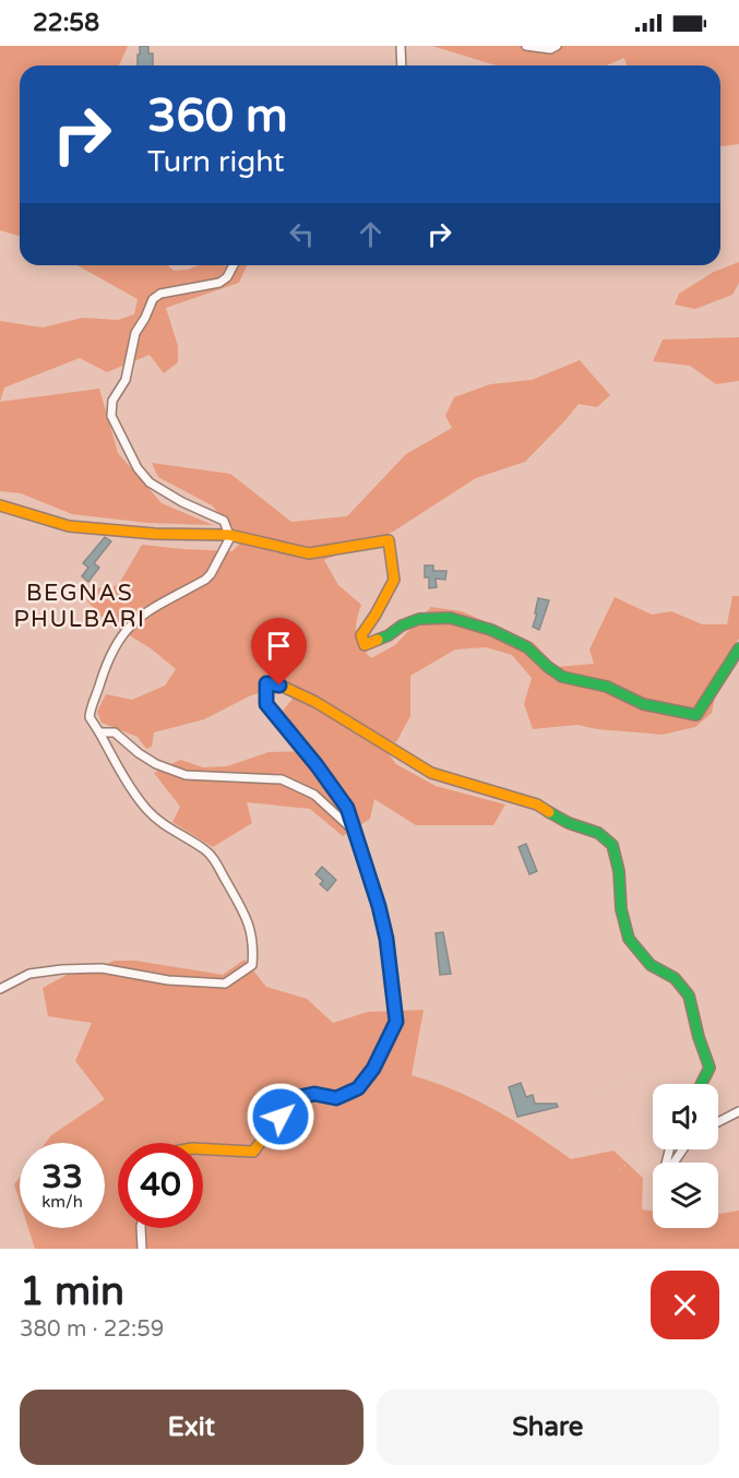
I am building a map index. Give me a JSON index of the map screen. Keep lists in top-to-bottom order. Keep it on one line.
{"districts":["BEGNAS PHULBARI"],"page":{"status":"22:58","turn":["360 m","Turn right"],"speed":"33 km/h","limit":"40","heading":["1 min","380 m · 22:59"],"buttons":["Exit","Share"]}}
